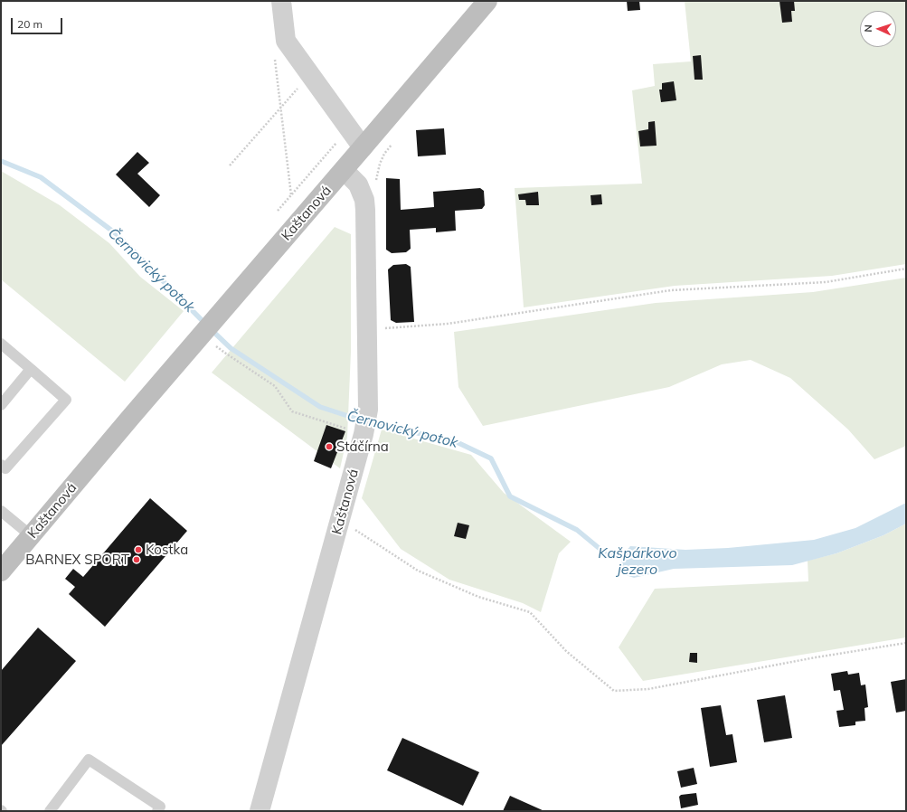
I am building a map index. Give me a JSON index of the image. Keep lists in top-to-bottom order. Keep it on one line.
{"streets":{"main road":["Kaštanová"]},"water":["Černovický potok","Kašpárkovo jezero"],"places":["Stáčírna","Kostka","BARNEX SPORT"],"scale_bar":"20 m","north":"left"}
